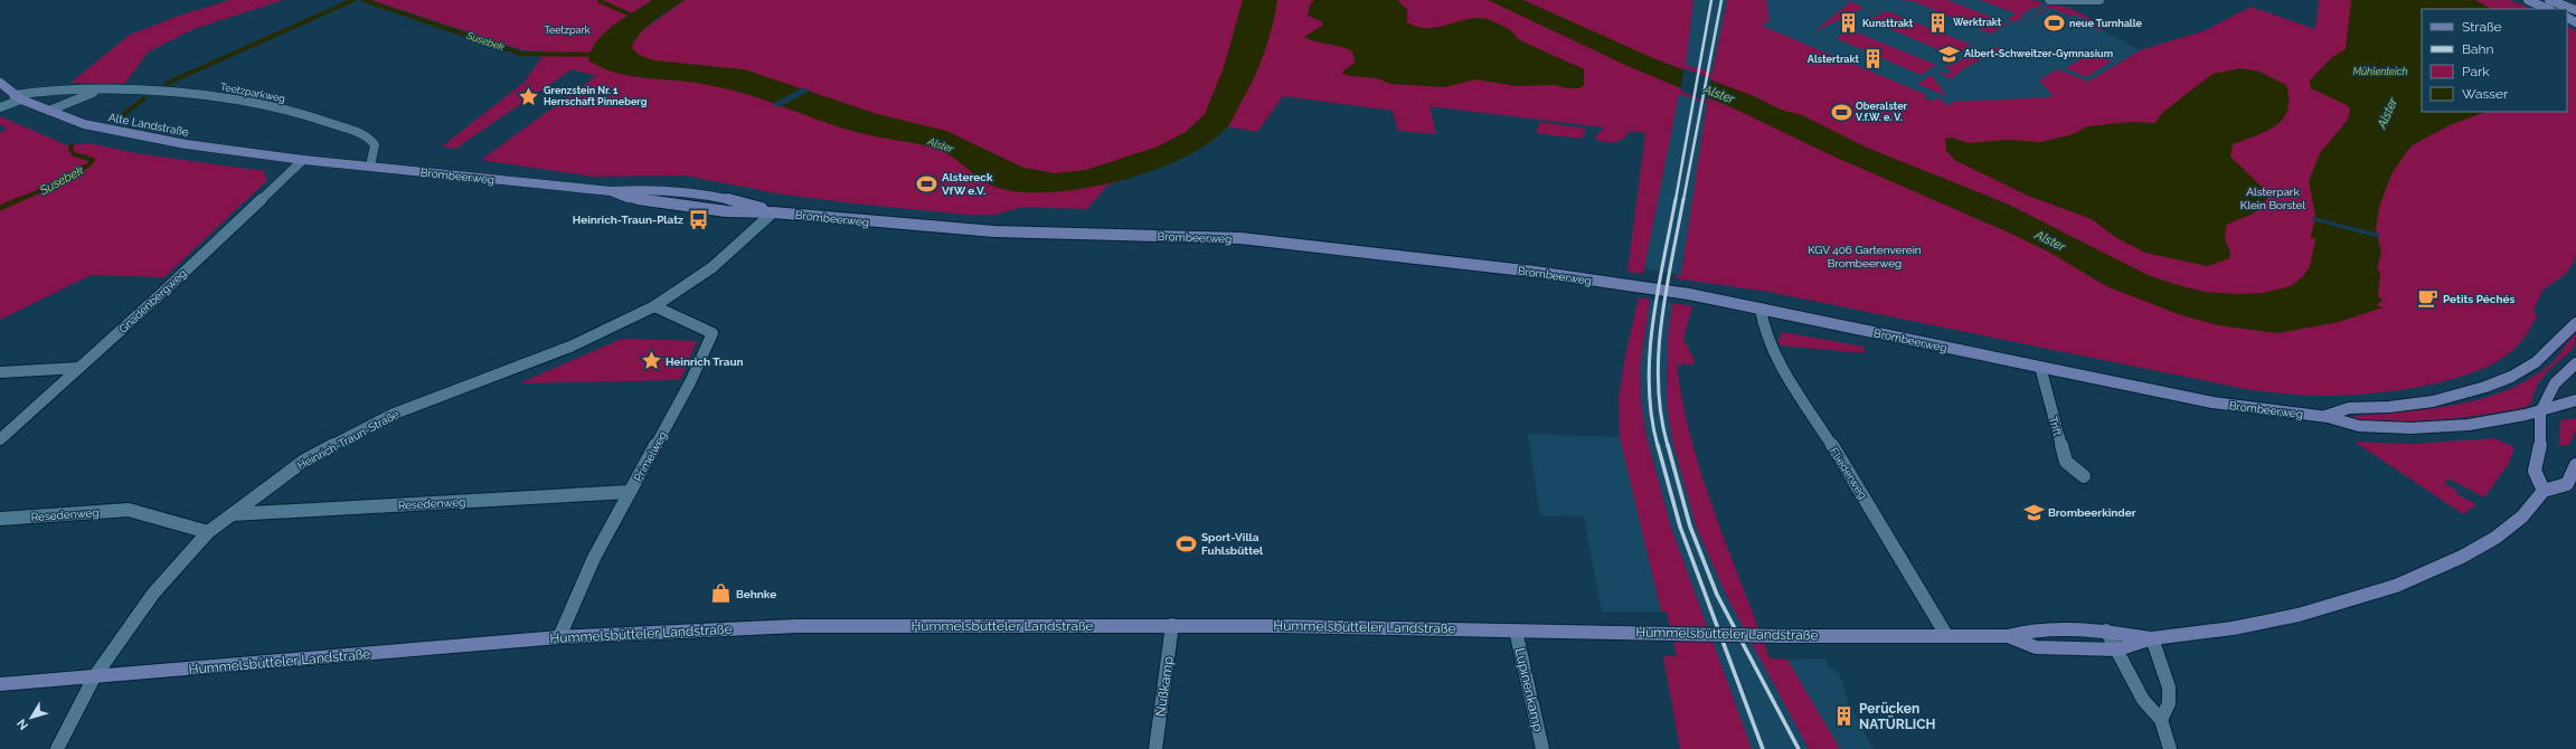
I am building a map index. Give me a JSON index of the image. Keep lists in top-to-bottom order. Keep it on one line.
{"streets":{"main road":["Alte Landstraße","Brombeerweg","Hummelsbütteler Landstraße"],"street":["Teetzparkweg","Gnadenbergweg","Trift","Heinrich-Traun-Straße","Primelweg","Fliederweg","Resedenweg","Nußkamp","Lupinenkamp"]},"crossings":[["Teetzparkweg","Alte Landstraße"],["Teetzparkweg","Brombeerweg"],["Alte Landstraße","Brombeerweg"],["Alte Landstraße","Gnadenbergweg"],["Brombeerweg","Gnadenbergweg"],["Brombeerweg","Trift"],["Brombeerweg","Heinrich-Traun-Straße"],["Brombeerweg","Fliederweg"],["Heinrich-Traun-Straße","Primelweg"],["Heinrich-Traun-Straße","Resedenweg"],["Heinrich-Traun-Straße","Hummelsbütteler Landstraße"],["Primelweg","Resedenweg"],["Primelweg","Hummelsbütteler Landstraße"],["Fliederweg","Hummelsbütteler Landstraße"],["Hummelsbütteler Landstraße","Nußkamp"],["Hummelsbütteler Landstraße","Lupinenkamp"]],"water":["Susebek","Mühlenteich","Alster"],"parks":["Teetzpark","Alsterpark Klein Borstel","KGV 406 Gartenverein Brombeerweg"],"places":{"building":["Werktrakt","Kunsttrakt","Alstertrakt","Perücken NATÜRLICH"],"sports":["neue Turnhalle","Oberalster V.f.W. e. V.","Alstereck VfW e.V.","Sport-Villa Fuhlsbüttel"],"school or university":["Albert-Schweitzer-Gymnasium","Brombeerkinder"],"place":["Grenzstein Nr. 1 Herrschaft Pinneberg","Heinrich Traun"],"bus stop":["Heinrich-Traun-Platz"],"cafe":["Petits Péchés"],"shop":["Behnke"]},"legend":["Straße","Bahn","Park","Wasser"],"north":"bottom left"}
